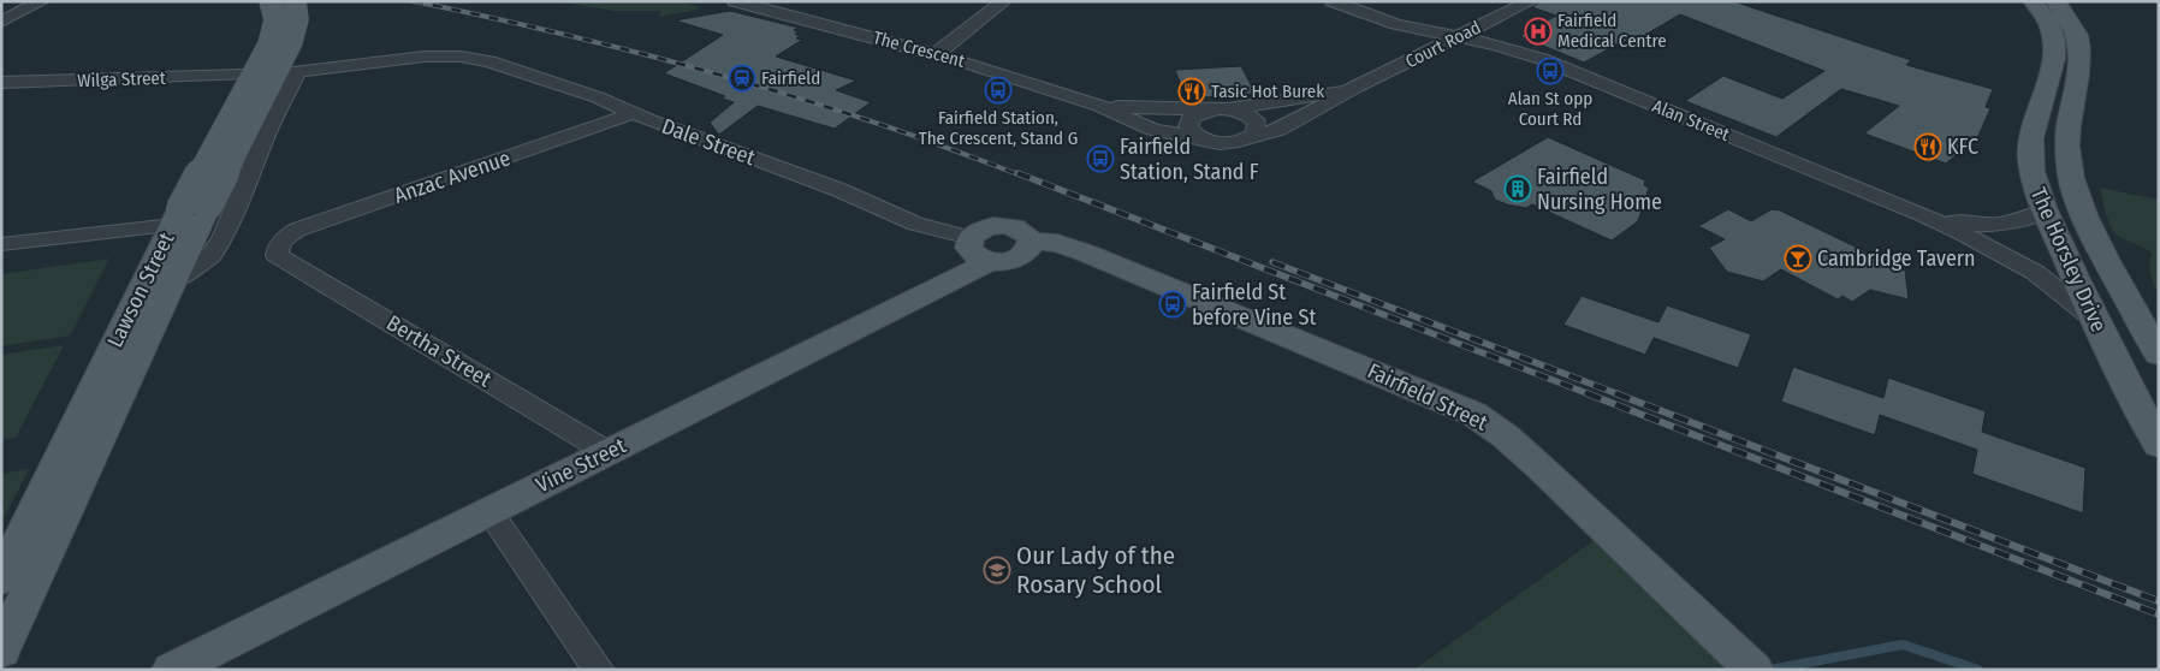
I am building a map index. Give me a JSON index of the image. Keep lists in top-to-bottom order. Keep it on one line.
{"streets":{"main road":["The Horsley Drive","Lawson Street","Fairfield Street","Vine Street"],"street":["Court Road","The Crescent","Wilga Street","Alan Street","Dale Street","Anzac Avenue","Bertha Street"]},"crossings":[["Court Road","Alan Street"],["Alan Street","The Horsley Drive"],["Dale Street","Anzac Avenue"],["Dale Street","Lawson Street"],["Dale Street","Fairfield Street"],["Dale Street","Vine Street"],["Anzac Avenue","Bertha Street"],["Bertha Street","Vine Street"],["Fairfield Street","Vine Street"]],"places":{"hospital":["Fairfield Medical Centre"],"bus stop":["Alan St opp Court Rd","Fairfield Station, The Crescent, Stand G","Fairfield Station, Stand F","Fairfield St before Vine St"],"station":["Fairfield"],"restaurant":["Tasic Hot Burek","KFC"],"building":["Fairfield Nursing Home"],"bar":["Cambridge Tavern"],"school or university":["Our Lady of the Rosary School"]}}
